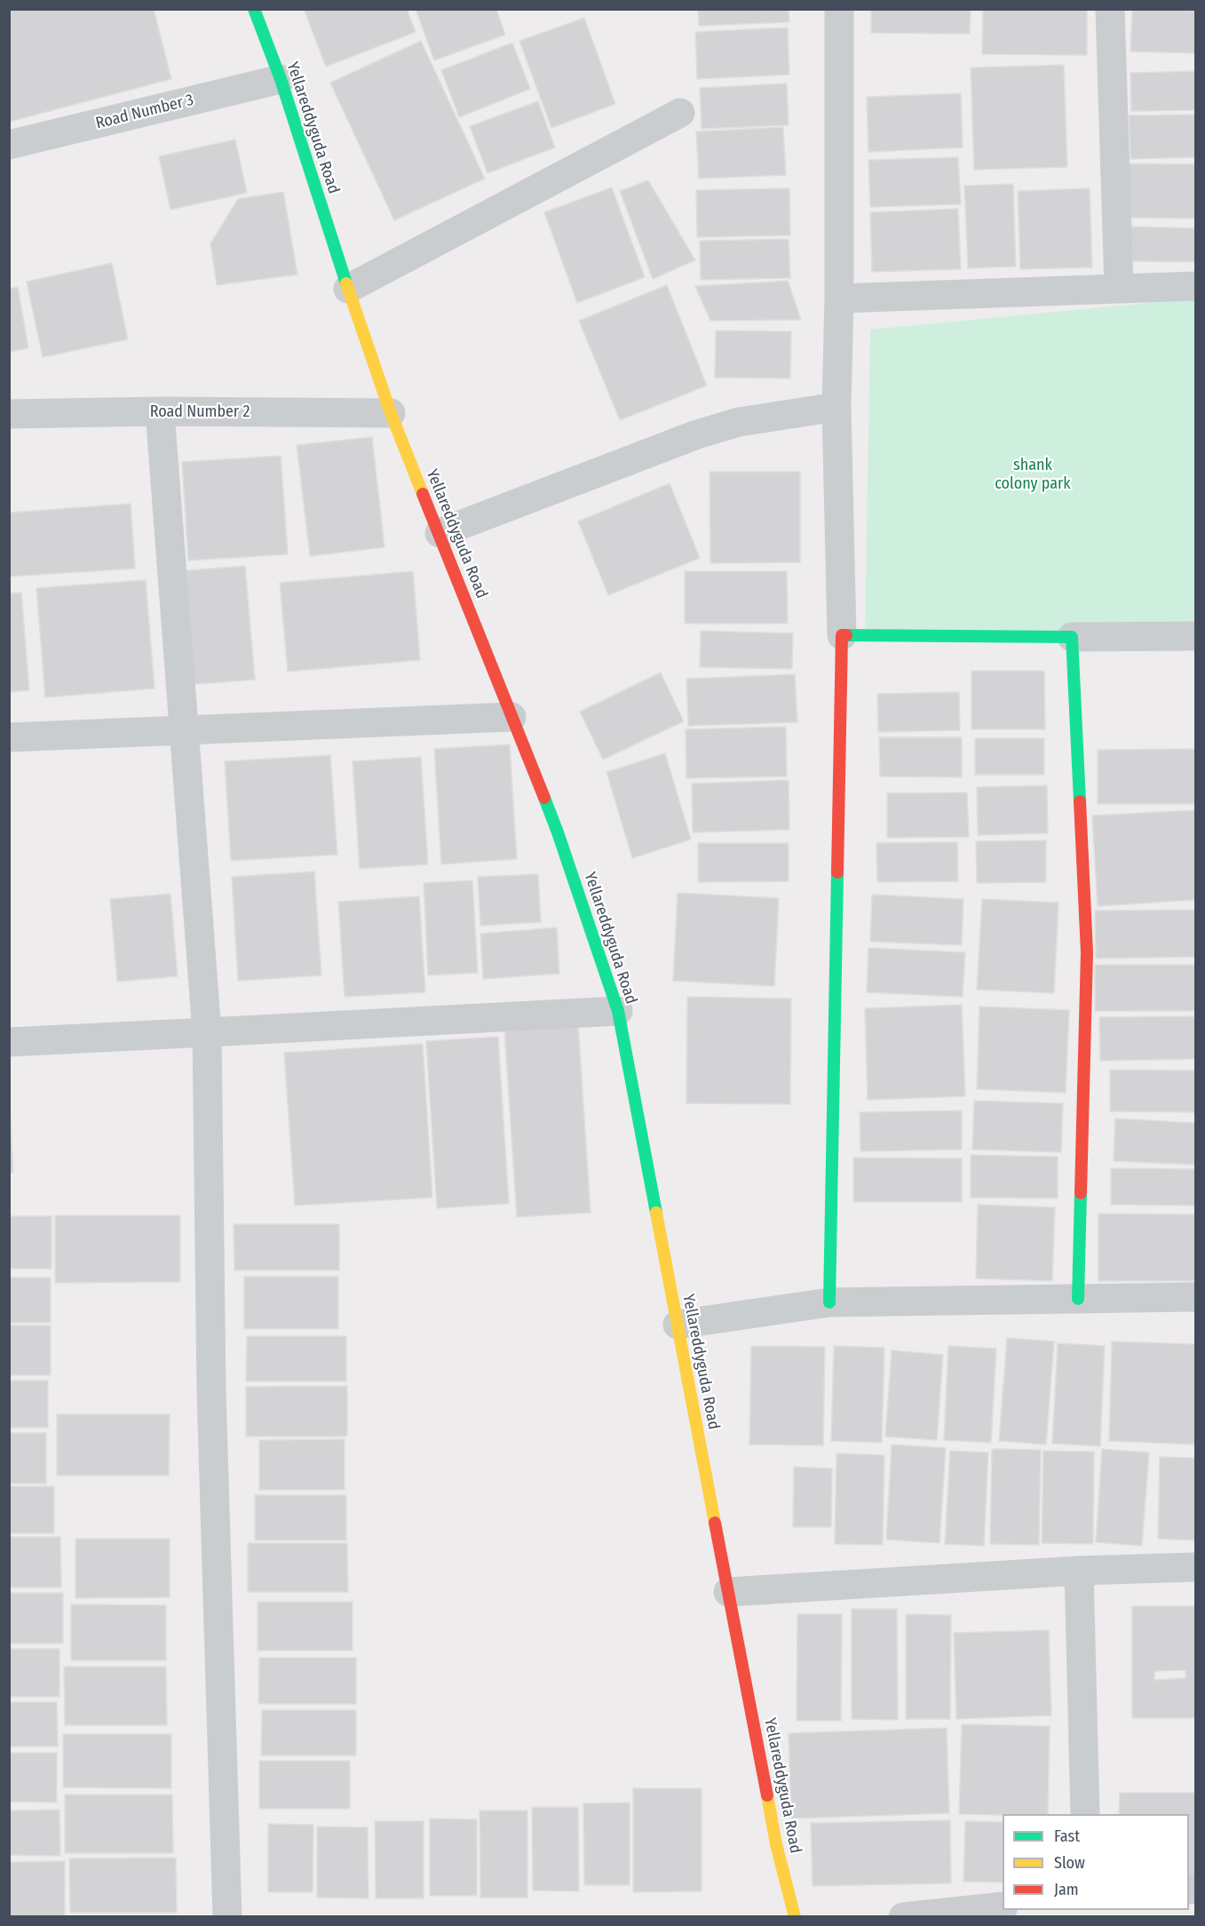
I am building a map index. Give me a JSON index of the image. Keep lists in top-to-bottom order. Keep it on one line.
{"streets":{"street":["Road Number 3","Yellareddyguda Road","Road Number 2"]},"crossings":[["Road Number 3","Yellareddyguda Road"],["Yellareddyguda Road","Road Number 2"]],"parks":["shank colony park"],"legend":["Fast","Slow","Jam"]}
